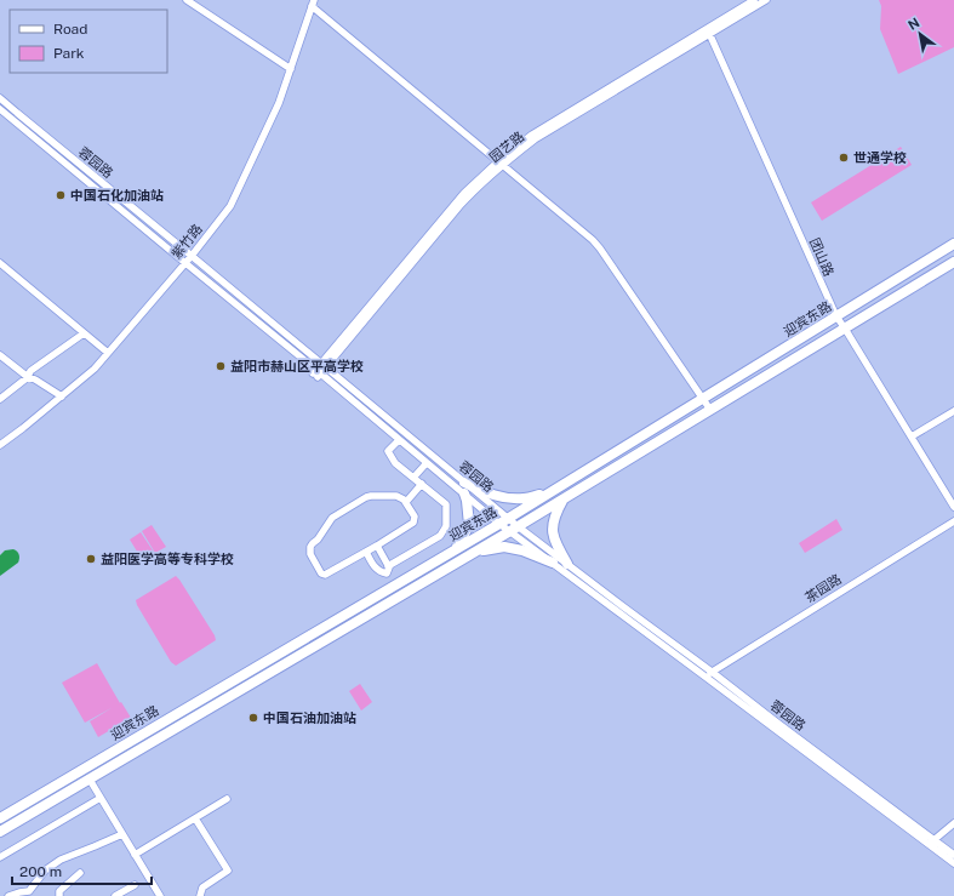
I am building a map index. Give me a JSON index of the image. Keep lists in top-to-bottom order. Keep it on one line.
{"streets":{"highway":["迎宾东路"],"street":["园艺路","蓉园路","紫竹路","团山路","茶园路"]},"crossings":[["园艺路","蓉园路"],["园艺路","团山路"],["蓉园路","紫竹路"],["蓉园路","迎宾东路"],["蓉园路","茶园路"],["团山路","迎宾东路"]],"places":["世通学校","中国石化加油站","益阳市赫山区平高学校","益阳医学高等专科学校","中国石油加油站"],"legend":["Road","Park"],"scale_bar":"200 m","north":"top left"}
